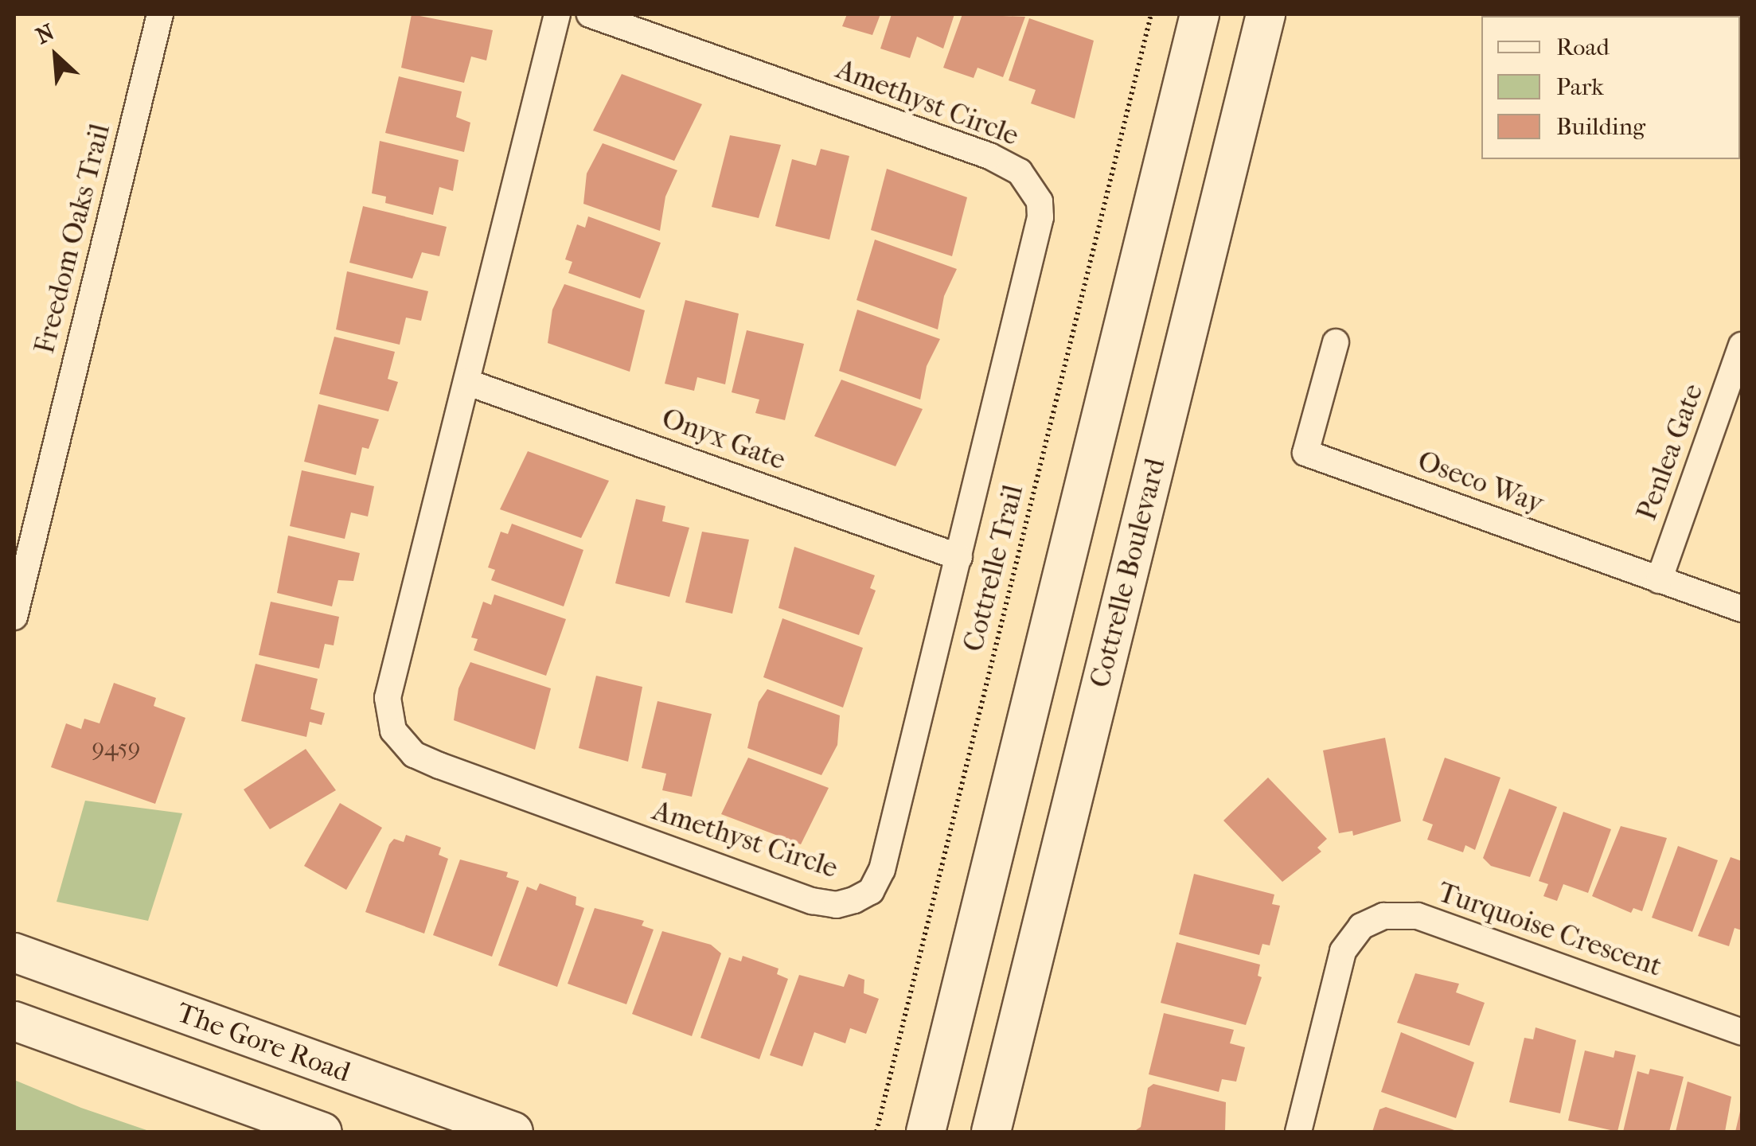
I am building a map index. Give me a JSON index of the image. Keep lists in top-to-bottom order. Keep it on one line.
{"streets":{"main road":["Cottrelle Boulevard","The Gore Road"],"street":["Amethyst Circle","Freedom Oaks Trail","Onyx Gate","Penlea Gate","Oseco Way","Turquoise Crescent"],"path":["Cottrelle Trail"]},"crossings":[["Amethyst Circle","Onyx Gate"],["Penlea Gate","Oseco Way"]],"house_numbers":["9459"],"legend":["Road","Park","Building"],"north":"top left"}
